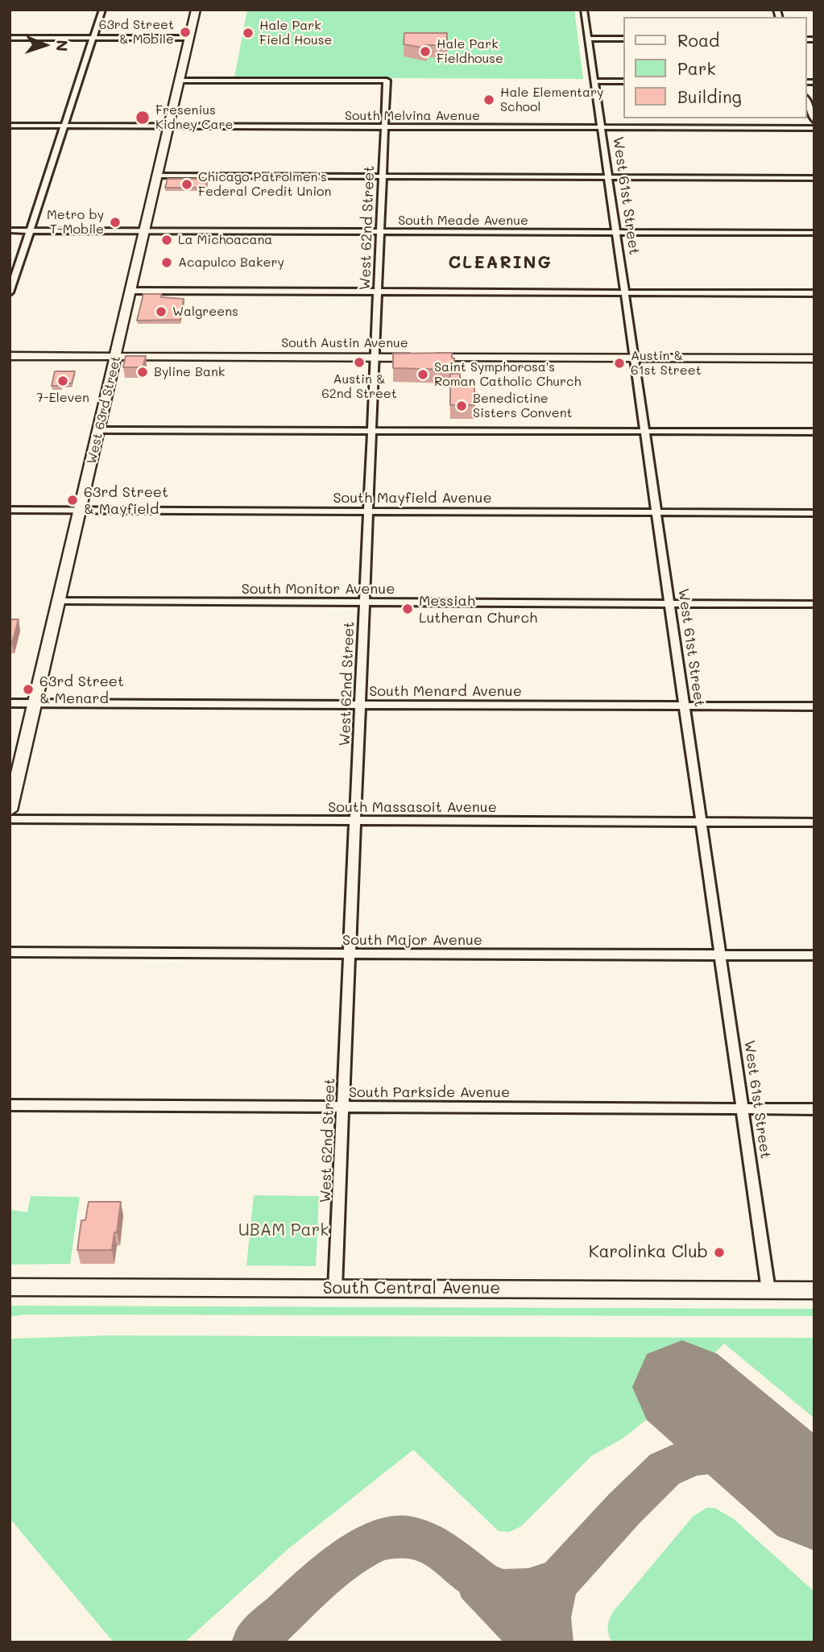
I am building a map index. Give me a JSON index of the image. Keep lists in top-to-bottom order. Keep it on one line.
{"streets":{"main road":["South Austin Avenue","West 63rd Street","South Central Avenue"],"street":["South Melvina Avenue","West 61st Street","South Meade Avenue","West 62nd Street","South Mayfield Avenue","South Monitor Avenue","South Menard Avenue","South Massasoit Avenue","South Major Avenue","South Parkside Avenue"]},"crossings":[["South Melvina Avenue","West 61st Street"],["South Melvina Avenue","West 62nd Street"],["South Melvina Avenue","West 63rd Street"],["West 61st Street","South Meade Avenue"],["West 61st Street","South Austin Avenue"],["West 61st Street","South Mayfield Avenue"],["West 61st Street","South Monitor Avenue"],["West 61st Street","South Menard Avenue"],["West 61st Street","South Massasoit Avenue"],["West 61st Street","South Major Avenue"],["West 61st Street","South Parkside Avenue"],["West 61st Street","South Central Avenue"],["South Meade Avenue","West 62nd Street"],["South Meade Avenue","West 63rd Street"],["West 62nd Street","South Austin Avenue"],["West 62nd Street","West 63rd Street"],["West 62nd Street","South Mayfield Avenue"],["West 62nd Street","South Monitor Avenue"],["West 62nd Street","South Menard Avenue"],["West 62nd Street","South Massasoit Avenue"],["West 62nd Street","South Major Avenue"],["West 62nd Street","South Parkside Avenue"],["West 62nd Street","South Central Avenue"],["South Austin Avenue","West 63rd Street"],["West 63rd Street","South Mayfield Avenue"],["West 63rd Street","South Monitor Avenue"],["West 63rd Street","South Menard Avenue"]],"districts":["CLEARING"],"parks":["UBAM Park"],"places":["63rd Street & Mobile","Hale Park Field House","Hale Park Fieldhouse","Hale Elementary School","Fresenius Kidney Care","Chicago Patrolmen's Federal Credit Union","Metro by T-Mobile","La Michoacana","Acapulco Bakery","Walgreens","Austin & 62nd Street","Austin & 61st Street","Byline Bank","Saint Symphorosa's Roman Catholic Church","7-Eleven","Benedictine Sisters Convent","63rd Street & Mayfield","Messiah Lutheran Church","63rd Street & Menard","Karolinka Club"],"legend":["Road","Park","Building"],"north":"right"}
